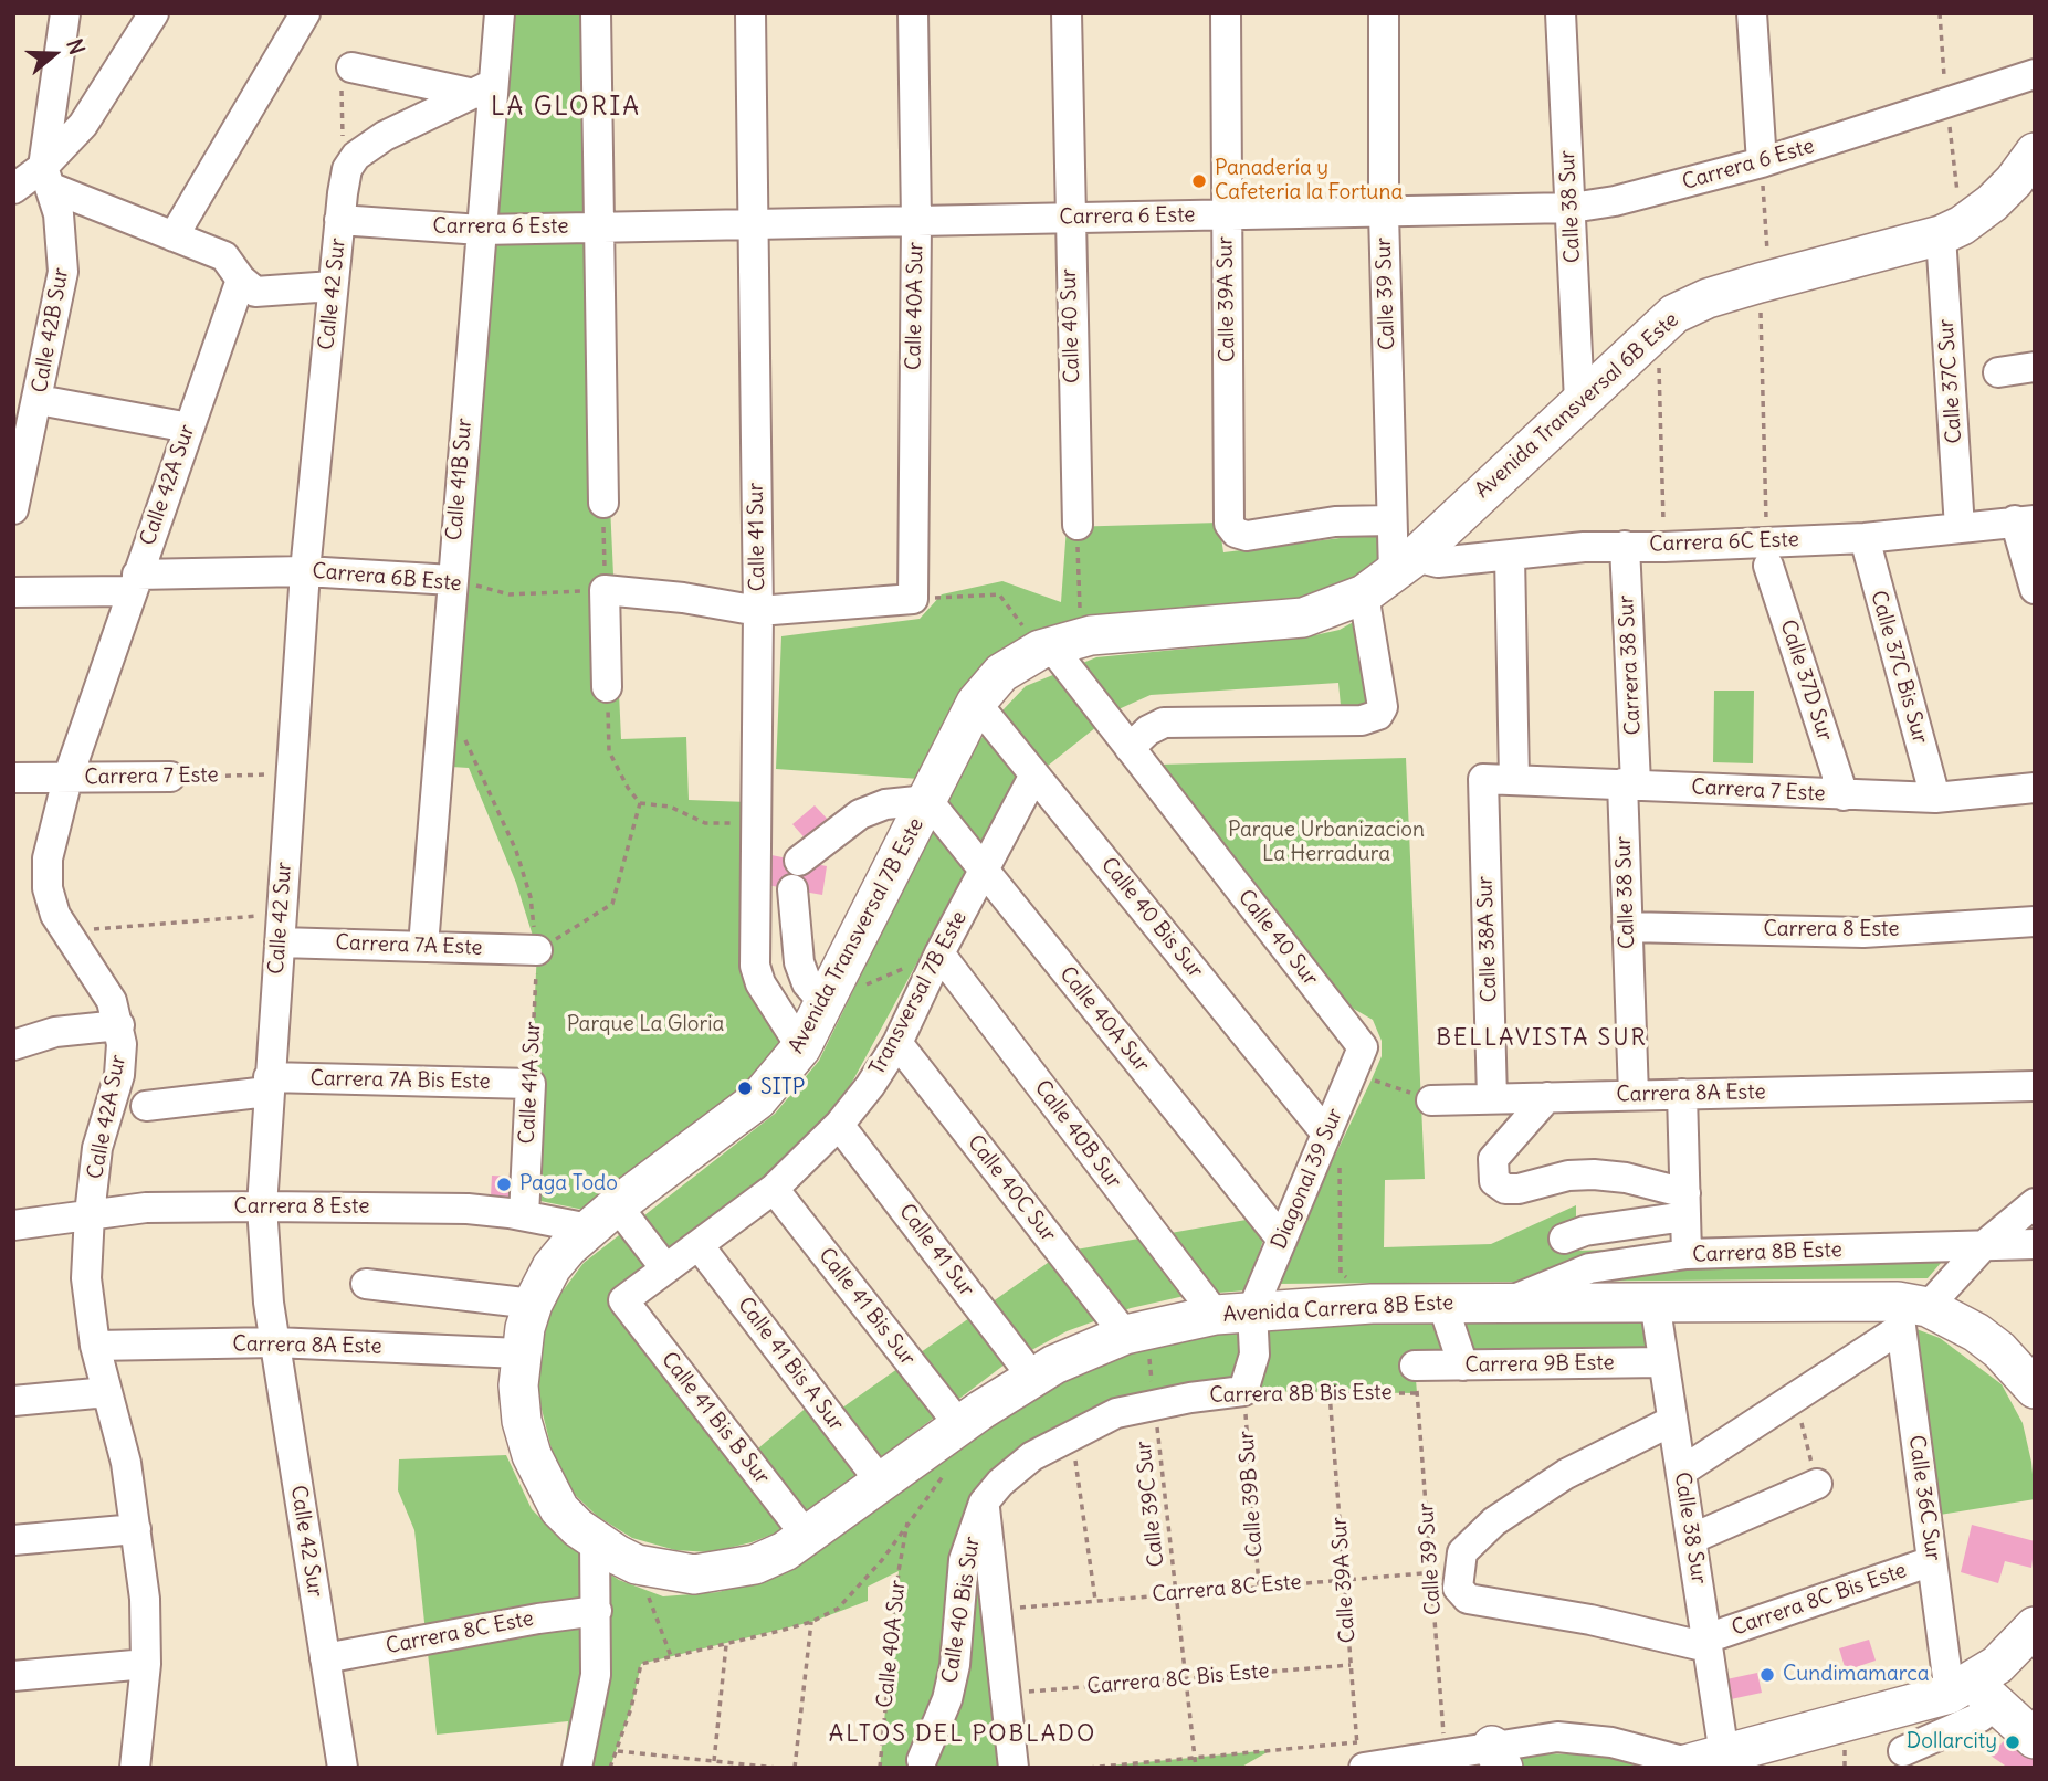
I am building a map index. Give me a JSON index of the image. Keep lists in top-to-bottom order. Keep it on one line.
{"streets":{"main road":["Avenida Transversal 6B Este","Avenida Transversal 7B Este","Avenida Carrera 8B Este"],"street":["Carrera 6 Este","Calle 38 Sur","Calle 42 Sur","Calle 39 Sur","Calle 39A Sur","Calle 40A Sur","Calle 40 Sur","Calle 42B Sur","Calle 37C Sur","Calle 41B Sur","Calle 42A Sur","Calle 41 Sur","Carrera 6C Este","Carrera 6B Este","Carrera 38 Sur","Calle 37C Bis Sur","Calle 37D Sur","Carrera 7 Este","Calle 40 Bis Sur","Carrera 8 Este","Calle 38A Sur","Carrera 7A Este","Transversal 7B Este","Carrera 7A Bis Este","Calle 41A Sur","Carrera 8A Este","Calle 40B Sur","Diagonal 39 Sur","Calle 40C Sur","Carrera 8B Este","Calle 41 Bis Sur","Calle 41 Bis A Sur","Carrera 9B Este","Carrera 8B Bis Este","Calle 41 Bis B Sur","Calle 36C Sur","Carrera 8C Este","Carrera 8C Bis Este"],"path":["Calle 39B Sur","Calle 39C Sur"]},"crossings":[["Carrera 6 Este","Calle 38 Sur"],["Carrera 6 Este","Calle 42 Sur"],["Carrera 6 Este","Calle 39 Sur"],["Carrera 6 Este","Calle 39A Sur"],["Carrera 6 Este","Calle 40A Sur"],["Carrera 6 Este","Calle 40 Sur"],["Carrera 6 Este","Calle 41B Sur"],["Carrera 6 Este","Calle 41 Sur"],["Calle 38 Sur","Avenida Transversal 6B Este"],["Calle 38 Sur","Carrera 38 Sur"],["Calle 38 Sur","Carrera 7 Este"],["Calle 38 Sur","Carrera 8 Este"],["Calle 38 Sur","Carrera 8A Este"],["Calle 38 Sur","Avenida Carrera 8B Este"],["Calle 38 Sur","Carrera 9B Este"],["Calle 38 Sur","Carrera 8C Bis Este"],["Calle 42 Sur","Carrera 6B Este"],["Calle 42 Sur","Carrera 7 Este"],["Calle 42 Sur","Carrera 8 Este"],["Calle 42 Sur","Carrera 7A Este"],["Calle 42 Sur","Carrera 7A Bis Este"],["Calle 42 Sur","Carrera 8A Este"],["Calle 42 Sur","Carrera 8C Este"],["Calle 39 Sur","Calle 39A Sur"],["Calle 39 Sur","Calle 40 Sur"],["Calle 39 Sur","Avenida Transversal 6B Este"],["Calle 39 Sur","Carrera 6C Este"],["Calle 39 Sur","Carrera 9B Este"],["Calle 39 Sur","Carrera 8B Bis Este"],["Calle 39 Sur","Carrera 8C Este"],["Calle 39 Sur","Carrera 8C Bis Este"],["Calle 39A Sur","Carrera 8B Bis Este"],["Calle 39A Sur","Carrera 8C Este"],["Calle 39A Sur","Carrera 8C Bis Este"],["Calle 40A Sur","Avenida Transversal 7B Este"],["Calle 40A Sur","Transversal 7B Este"],["Calle 40A Sur","Diagonal 39 Sur"],["Calle 40 Sur","Avenida Transversal 7B Este"],["Calle 40 Sur","Diagonal 39 Sur"],["Calle 37C Sur","Avenida Transversal 6B Este"],["Calle 37C Sur","Carrera 6C Este"],["Avenida Transversal 6B Este","Carrera 6C Este"],["Calle 41B Sur","Carrera 6B Este"],["Calle 41B Sur","Carrera 7A Este"],["Calle 41B Sur","Calle 41A Sur"],["Calle 42A Sur","Carrera 6B Este"],["Calle 42A Sur","Carrera 7 Este"],["Calle 42A Sur","Carrera 8 Este"],["Calle 42A Sur","Carrera 8A Este"],["Calle 41 Sur","Avenida Transversal 7B Este"],["Calle 41 Sur","Transversal 7B Este"],["Calle 41 Sur","Avenida Carrera 8B Este"],["Carrera 6C Este","Carrera 38 Sur"],["Carrera 6C Este","Calle 37C Bis Sur"],["Carrera 6C Este","Calle 37D Sur"],["Carrera 38 Sur","Carrera 7 Este"],["Calle 37C Bis Sur","Carrera 7 Este"],["Calle 37D Sur","Carrera 7 Este"],["Carrera 7 Este","Calle 38A Sur"],["Calle 40 Bis Sur","Avenida Transversal 7B Este"],["Calle 40 Bis Sur","Transversal 7B Este"],["Calle 40 Bis Sur","Diagonal 39 Sur"],["Calle 40 Bis Sur","Carrera 8B Bis Este"],["Carrera 8 Este","Avenida Transversal 7B Este"],["Carrera 8 Este","Calle 41A Sur"],["Avenida Transversal 7B Este","Carrera 8A Este"],["Avenida Transversal 7B Este","Avenida Carrera 8B Este"],["Calle 38A Sur","Carrera 8A Este"],["Carrera 7A Este","Calle 41A Sur"],["Transversal 7B Este","Calle 40B Sur"],["Transversal 7B Este","Calle 40C Sur"],["Transversal 7B Este","Calle 41 Bis Sur"],["Transversal 7B Este","Calle 41 Bis A Sur"],["Transversal 7B Este","Calle 41 Bis B Sur"],["Carrera 7A Bis Este","Calle 41A Sur"],["Carrera 8A Este","Avenida Carrera 8B Este"],["Calle 40B Sur","Diagonal 39 Sur"],["Calle 40B Sur","Avenida Carrera 8B Este"],["Diagonal 39 Sur","Avenida Carrera 8B Este"],["Calle 40C Sur","Avenida Carrera 8B Este"],["Calle 40C Sur","Calle 39C Sur"],["Carrera 8B Este","Avenida Carrera 8B Este"],["Calle 41 Bis Sur","Avenida Carrera 8B Este"],["Avenida Carrera 8B Este","Calle 41 Bis A Sur"],["Avenida Carrera 8B Este","Calle 41 Bis B Sur"],["Avenida Carrera 8B Este","Calle 36C Sur"],["Avenida Carrera 8B Este","Calle 39C Sur"],["Carrera 9B Este","Carrera 8B Bis Este"],["Carrera 8B Bis Este","Calle 39B Sur"],["Carrera 8B Bis Este","Calle 39C Sur"],["Calle 39B Sur","Carrera 8C Este"],["Calle 36C Sur","Carrera 8C Bis Este"],["Calle 39C Sur","Carrera 8C Este"],["Calle 39C Sur","Carrera 8C Bis Este"],["Carrera 8C Este","Carrera 8C Bis Este"]],"districts":["LA GLORIA","BELLAVISTA SUR","ALTOS DEL POBLADO"],"parks":["Parque Urbanizacion La Herradura","Parque La Gloria"],"places":["Panadería y Cafeteria la Fortuna","SITP","Paga Todo","Cundimamarca","Dollarcity"],"north":"right"}
